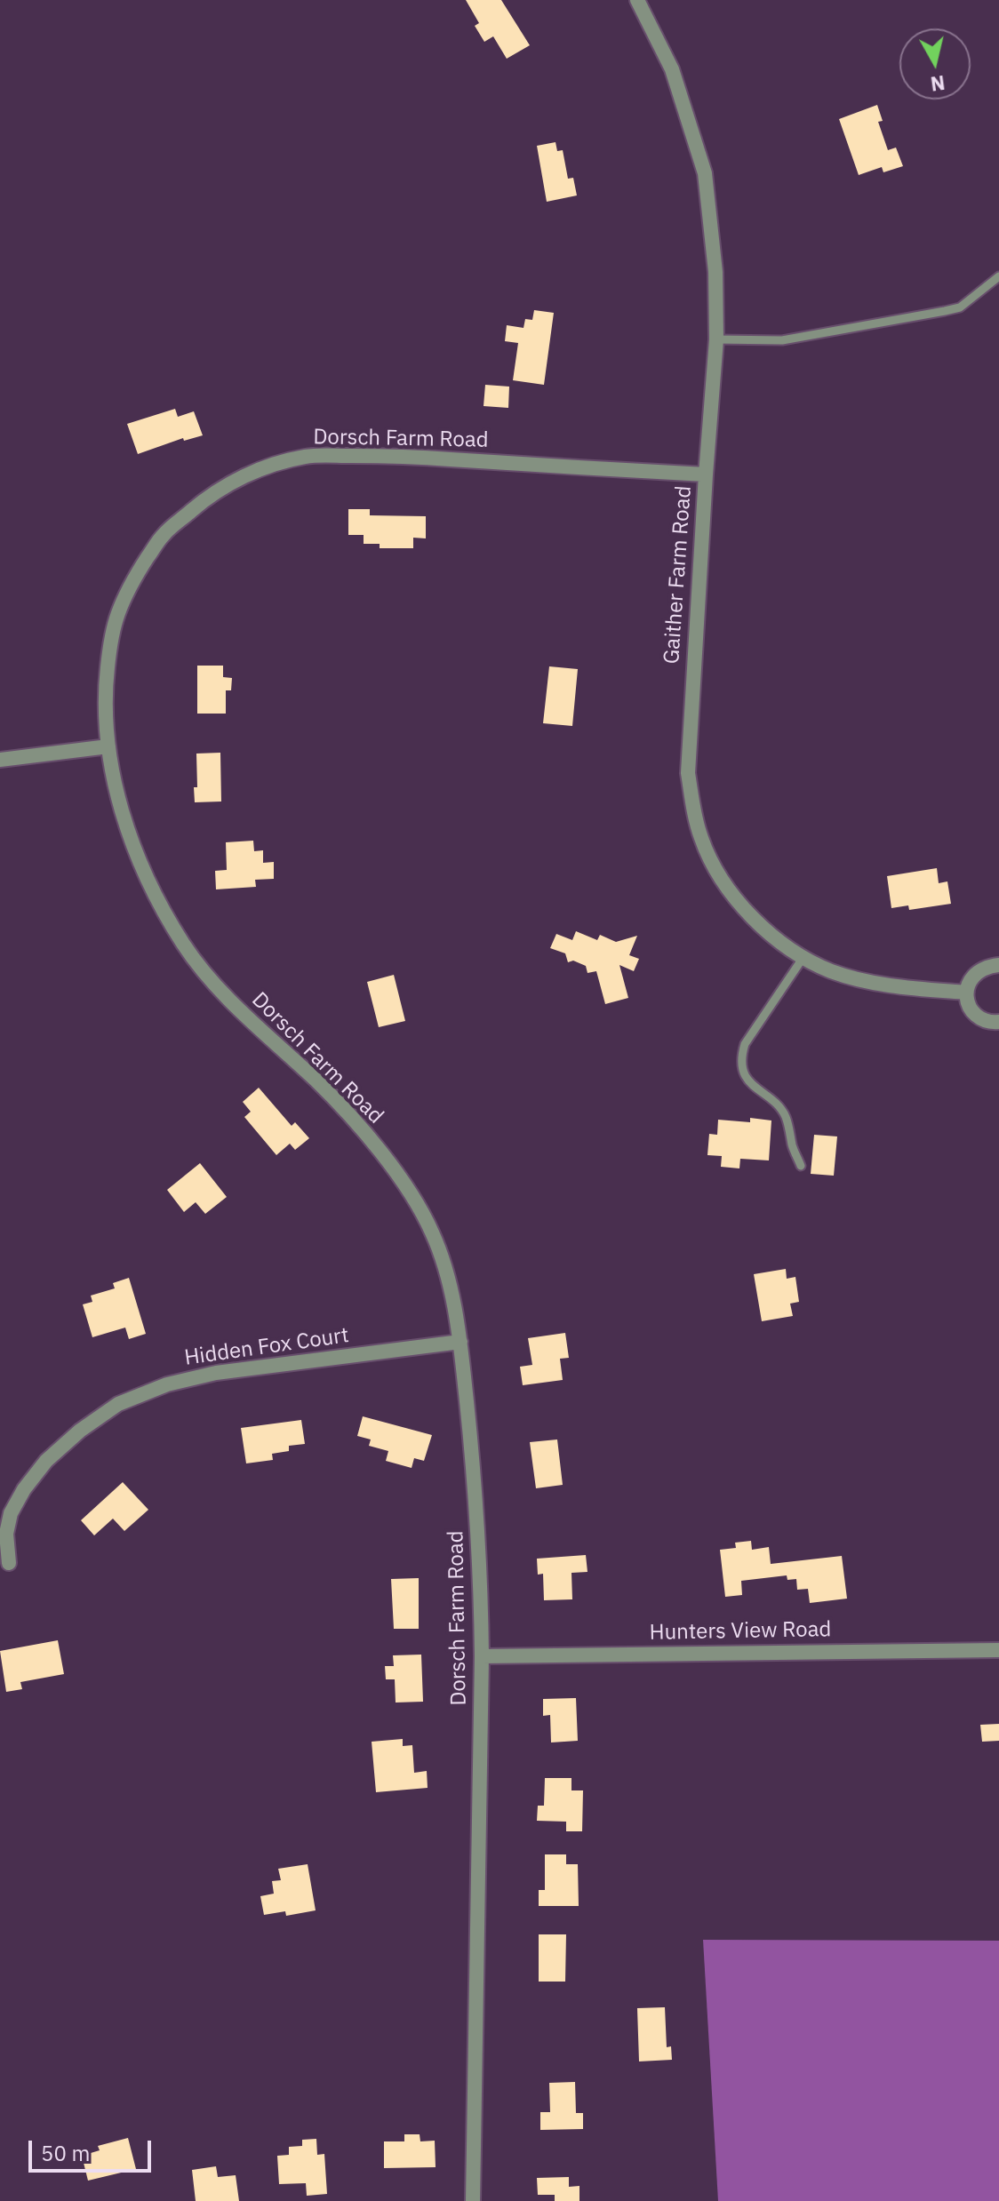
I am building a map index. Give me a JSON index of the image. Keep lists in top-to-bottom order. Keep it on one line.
{"streets":{"street":["Dorsch Farm Road","Gaither Farm Road","Hidden Fox Court","Hunters View Road"]},"crossings":[["Dorsch Farm Road","Gaither Farm Road"],["Dorsch Farm Road","Hidden Fox Court"],["Dorsch Farm Road","Hunters View Road"]],"scale_bar":"50 m","north":"bottom"}
